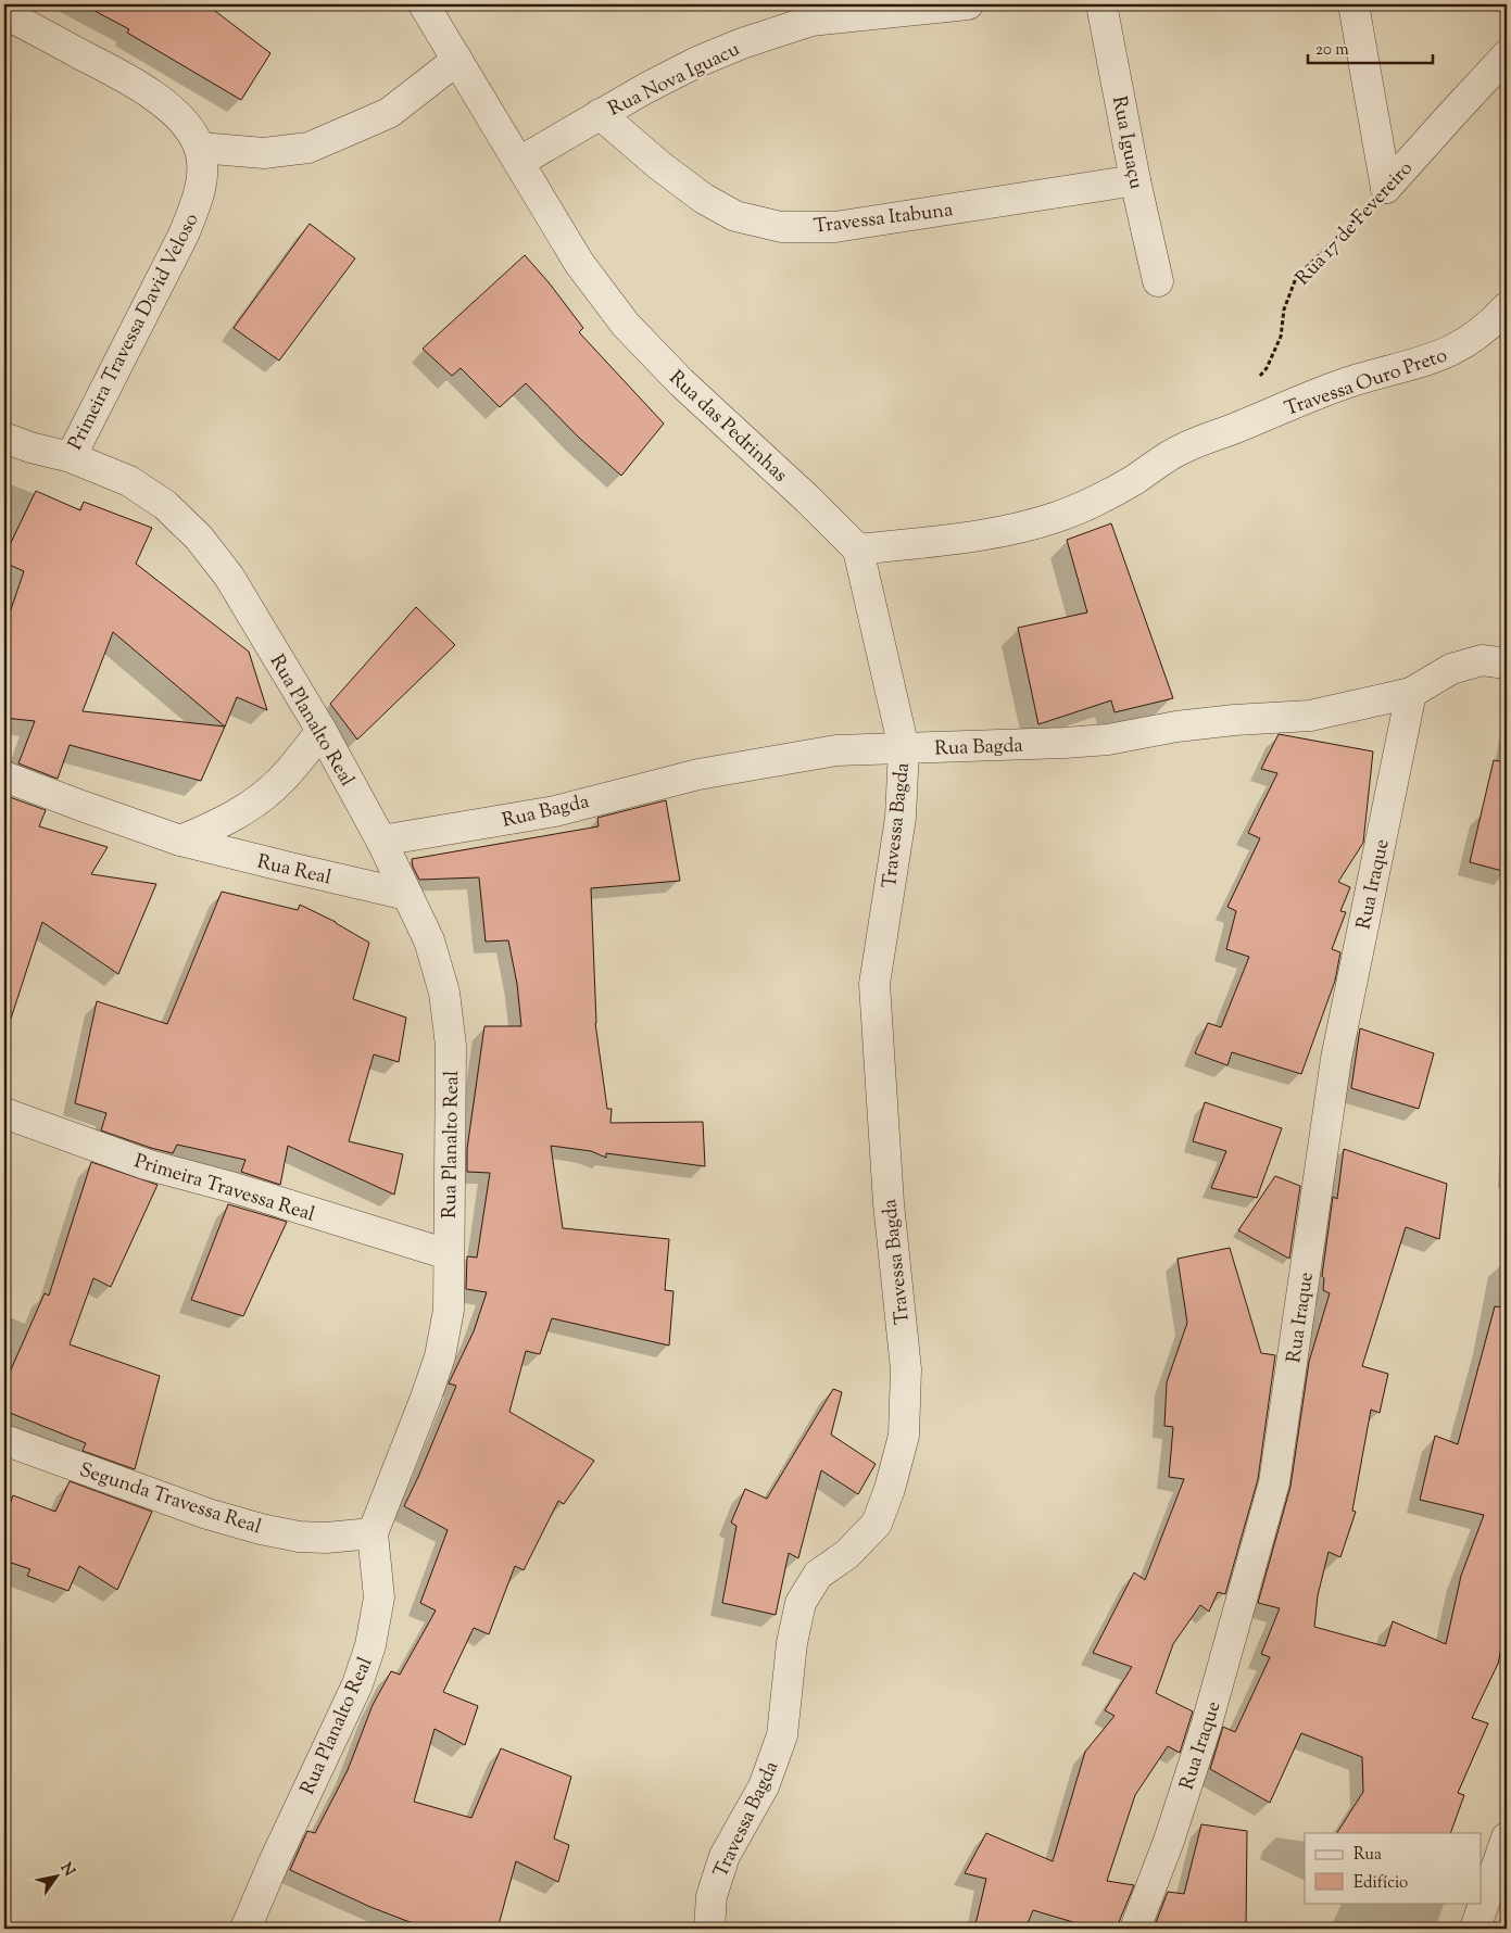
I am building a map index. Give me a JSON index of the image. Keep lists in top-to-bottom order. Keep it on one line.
{"streets":{"street":["Rua Nova Iguacu","Rua Iguaçu","Travessa Itabuna","Rua 17 de Fevereiro","Primeira Travessa David Veloso","Travessa Ouro Preto","Rua das Pedrinhas","Rua Planalto Real","Rua Bagda","Travessa Bagda","Rua Real","Rua Iraque","Primeira Travessa Real","Segunda Travessa Real"]},"crossings":[["Rua Nova Iguacu","Travessa Itabuna"],["Rua Nova Iguacu","Rua das Pedrinhas"],["Rua Iguaçu","Travessa Itabuna"],["Primeira Travessa David Veloso","Rua Planalto Real"],["Travessa Ouro Preto","Rua das Pedrinhas"],["Travessa Ouro Preto","Travessa Bagda"],["Rua das Pedrinhas","Travessa Bagda"],["Rua Planalto Real","Rua Bagda"],["Rua Planalto Real","Rua Real"],["Rua Planalto Real","Primeira Travessa Real"],["Rua Planalto Real","Segunda Travessa Real"],["Rua Bagda","Travessa Bagda"],["Rua Bagda","Rua Iraque"]],"legend":["Rua","Edifício"],"scale_bar":"20 m","north":"top right"}
